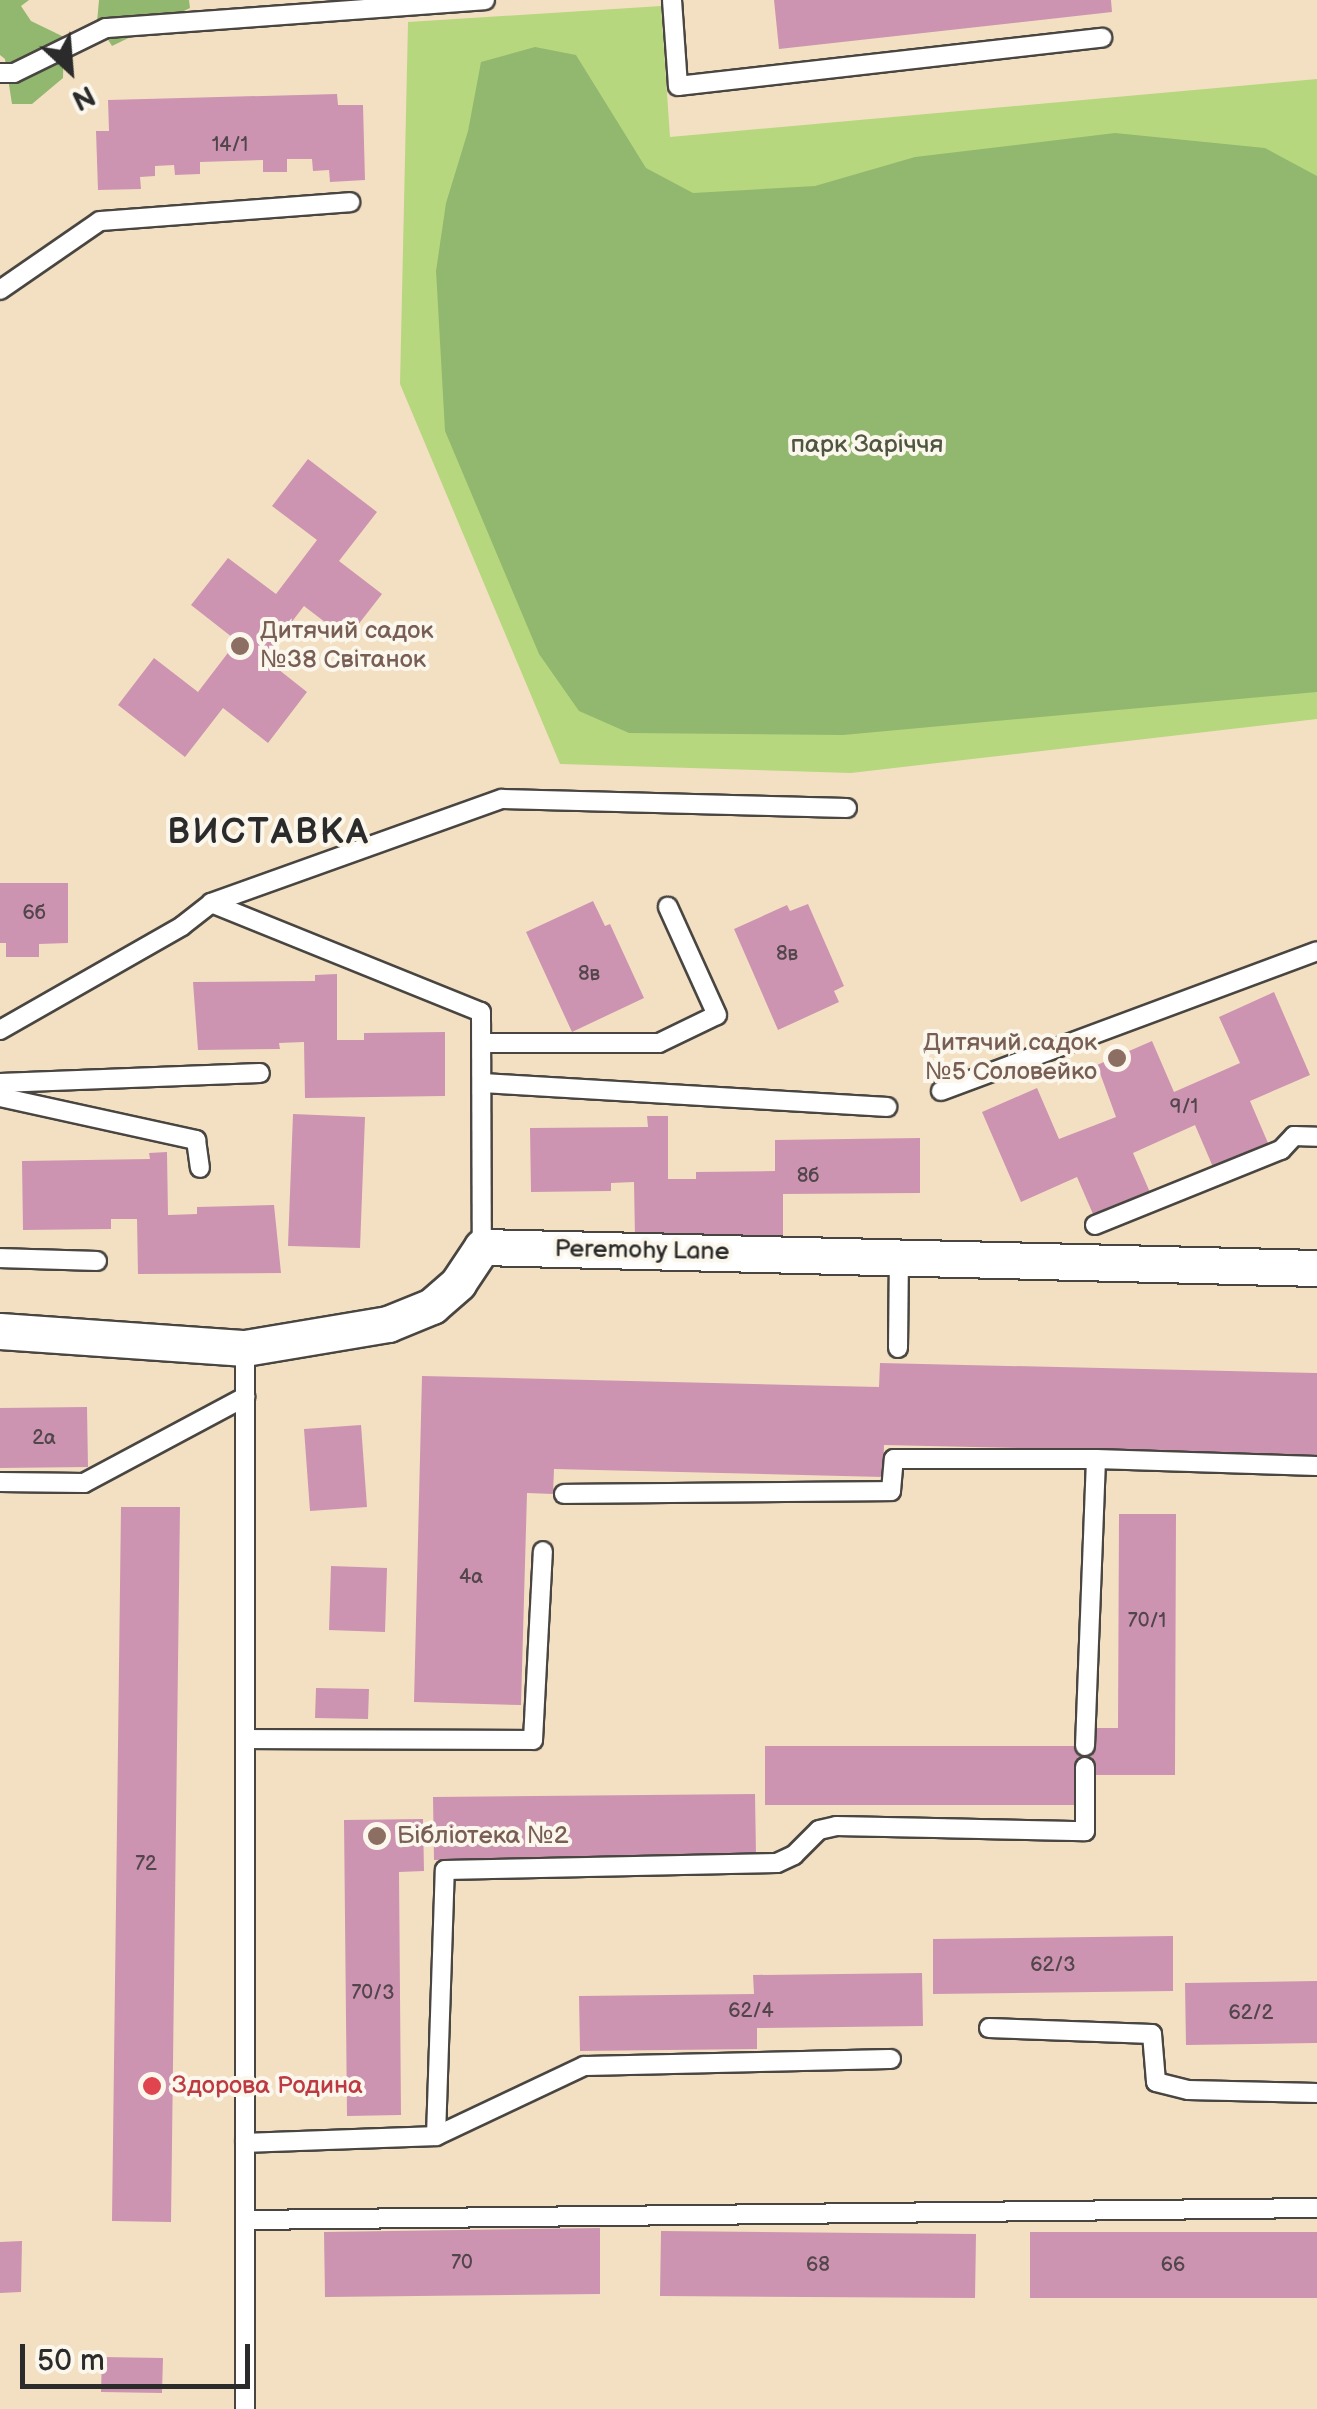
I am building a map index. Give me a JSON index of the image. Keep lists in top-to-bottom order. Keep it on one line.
{"streets":{"street":["Peremohy Lane"]},"districts":["ВИСТАВКА"],"parks":["парк Заріччя"],"places":["Дитячий садок №38 Світанок","Дитячий садок №5 Соловейко","Бібліотека №2","Здорова Родина"],"house_numbers":["14/1","6б","8в","8в","9/1","8б","2а","4а","70/1","72","62/3","70/3","62/4","62/2","70","68","66"],"scale_bar":"50 m","north":"bottom right"}
